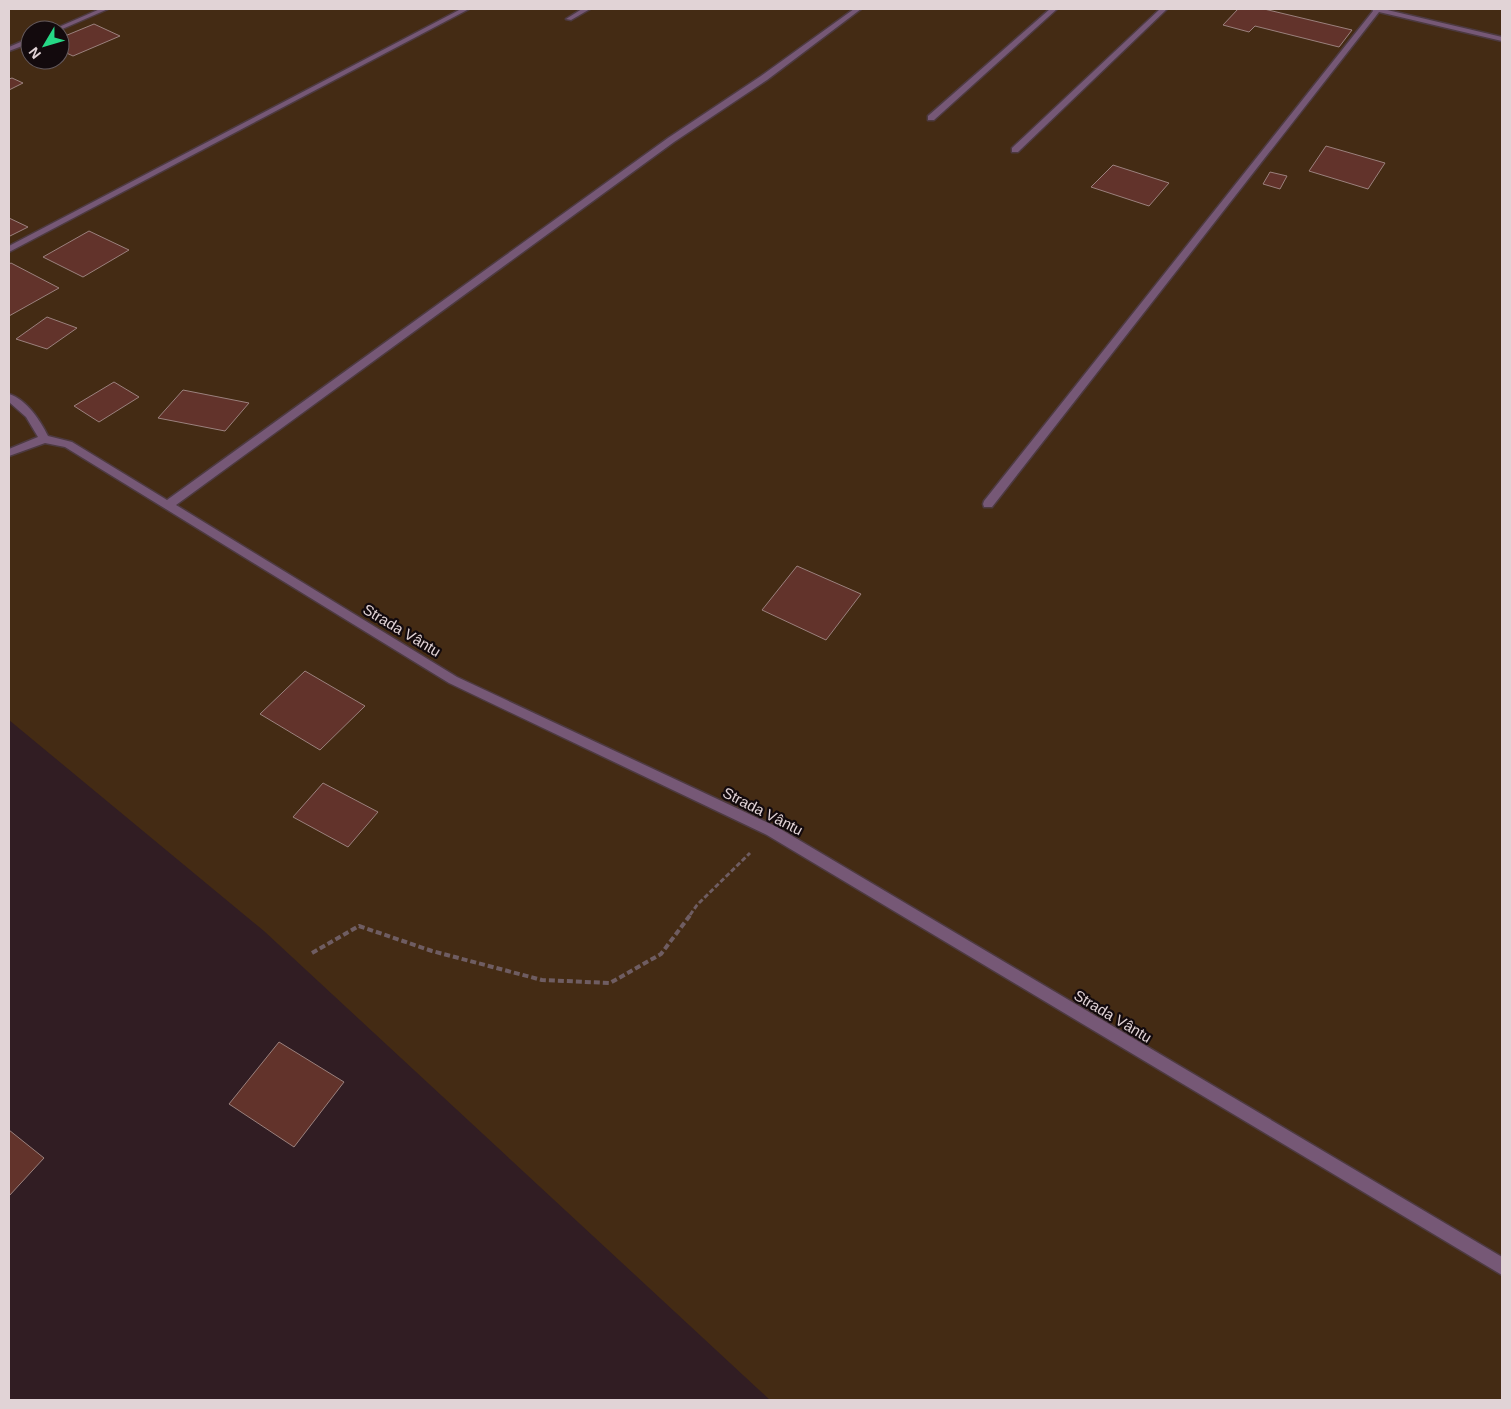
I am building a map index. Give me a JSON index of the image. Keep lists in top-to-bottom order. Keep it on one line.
{"streets":{"street":["Strada Vântu"]},"north":"bottom left"}
